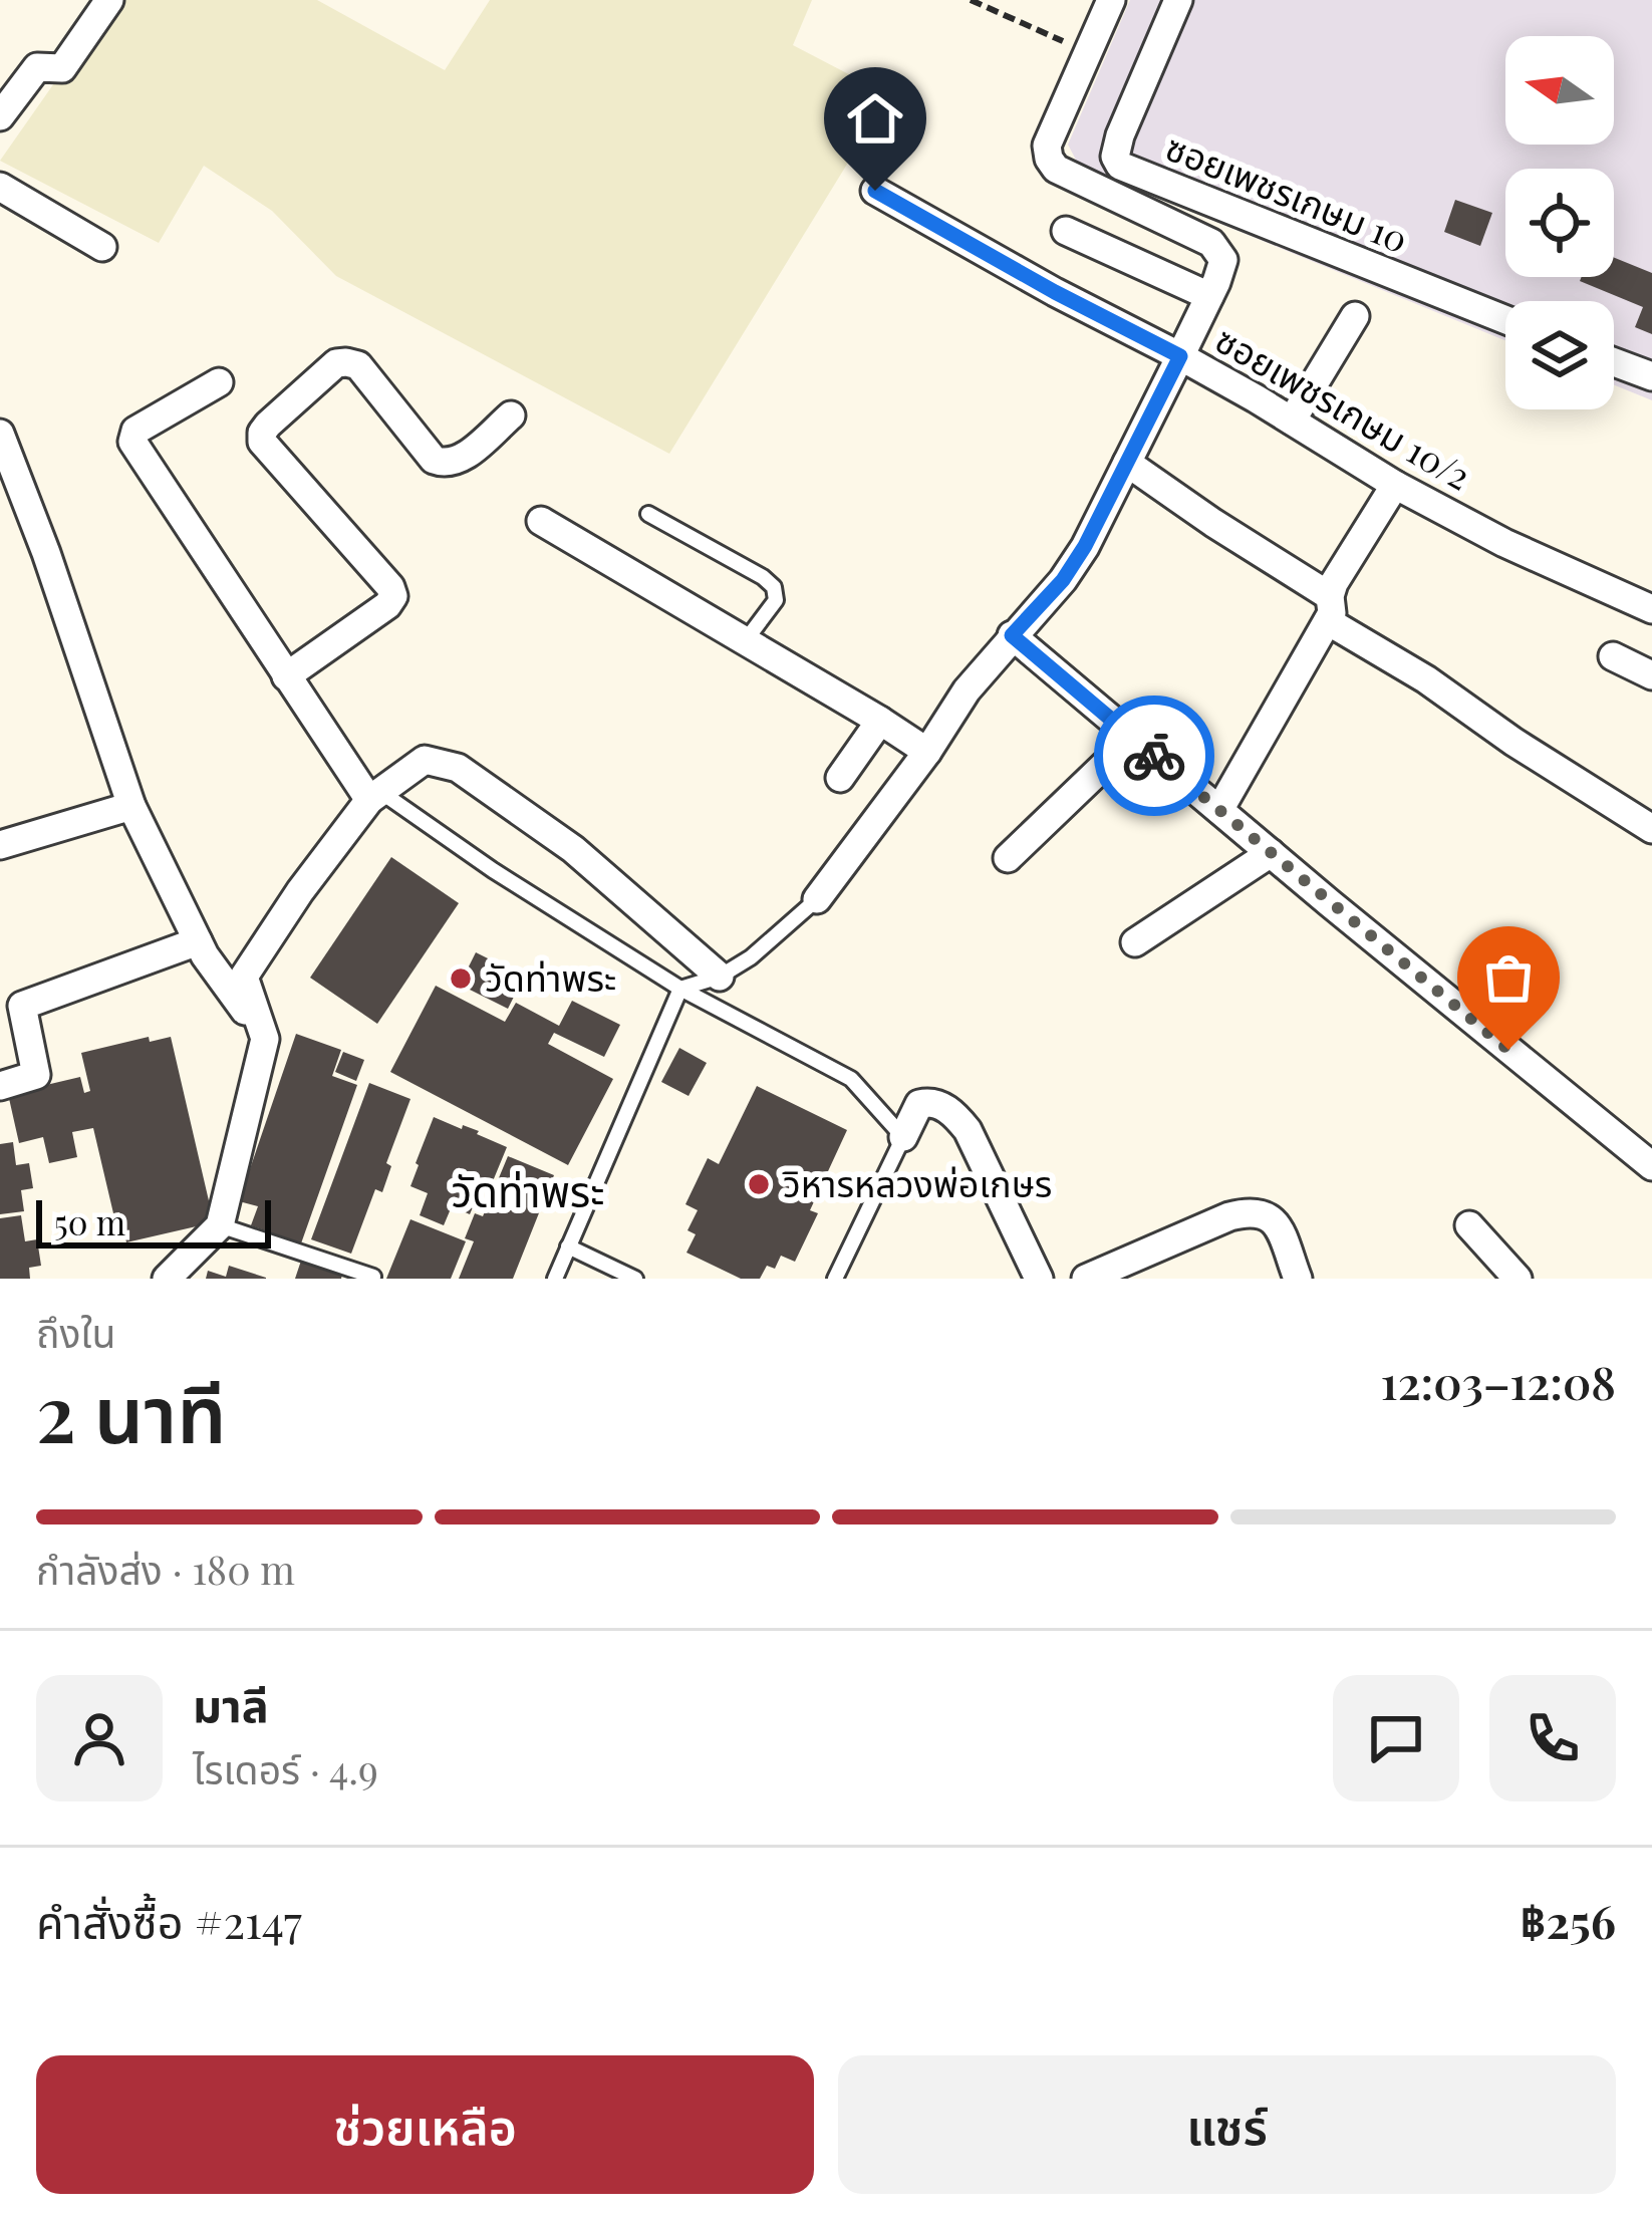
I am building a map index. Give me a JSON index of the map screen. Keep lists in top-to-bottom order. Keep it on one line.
{"streets":{"street":["ซอยเพชรเกษม 10","ซอยเพชรเกษม 10/2"]},"districts":["วัดท่าพระ"],"places":["วัดท่าพระ","วิหารหลวงพ่อเกษร"],"scale_bar":"50 m","north":"left","page":{"scale":"50 m","heading":["2 นาที","ถึงใน","12:03–12:08"],"panel":["มาลี","ไรเดอร์ · 4.9","คำสั่งซื้อ #2147","฿256"],"bar":"กำลังส่ง · 180 m","buttons":["ช่วยเหลือ","แชร์"]}}
